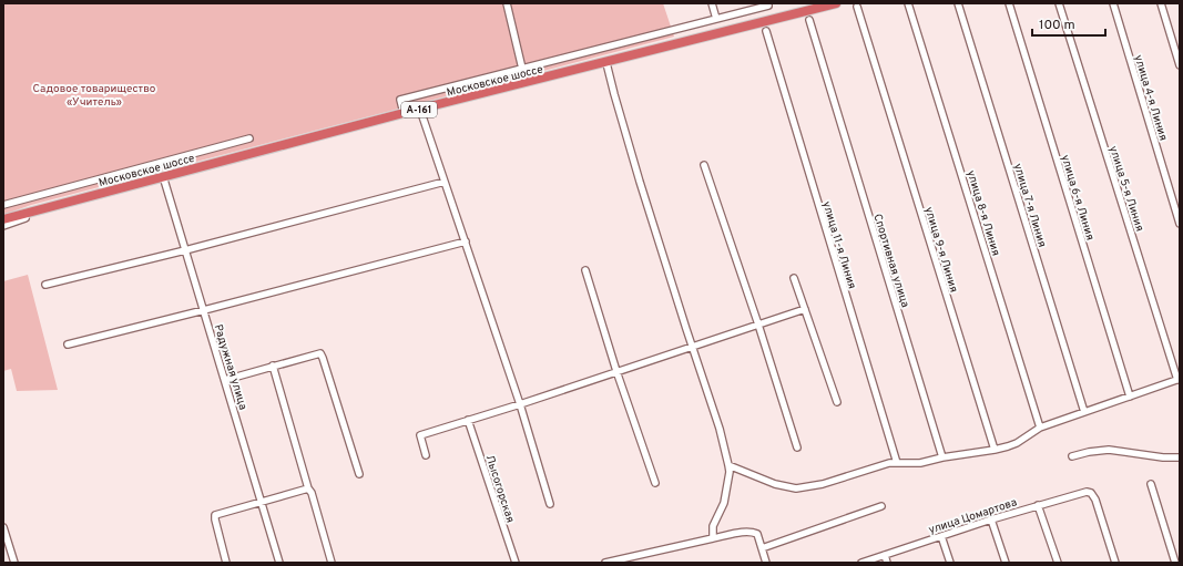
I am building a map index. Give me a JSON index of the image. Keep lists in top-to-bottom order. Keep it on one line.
{"streets":{"highway":["Московское шоссе","А-161"],"street":["улица 4-я Линия","улица 5-я Линия","улица 6-я Линия","улица 7-я Линия","улица 8-я Линия","улица 11-я Линия","улица 9-я Линия","Спортивная улица","Радужная улица","Лысогорская","улица Цомартова"]},"crossings":[["Московское шоссе","Радужная улица"]],"parks":["Садовое товарищество «Учитель»"],"scale_bar":"100 m"}
